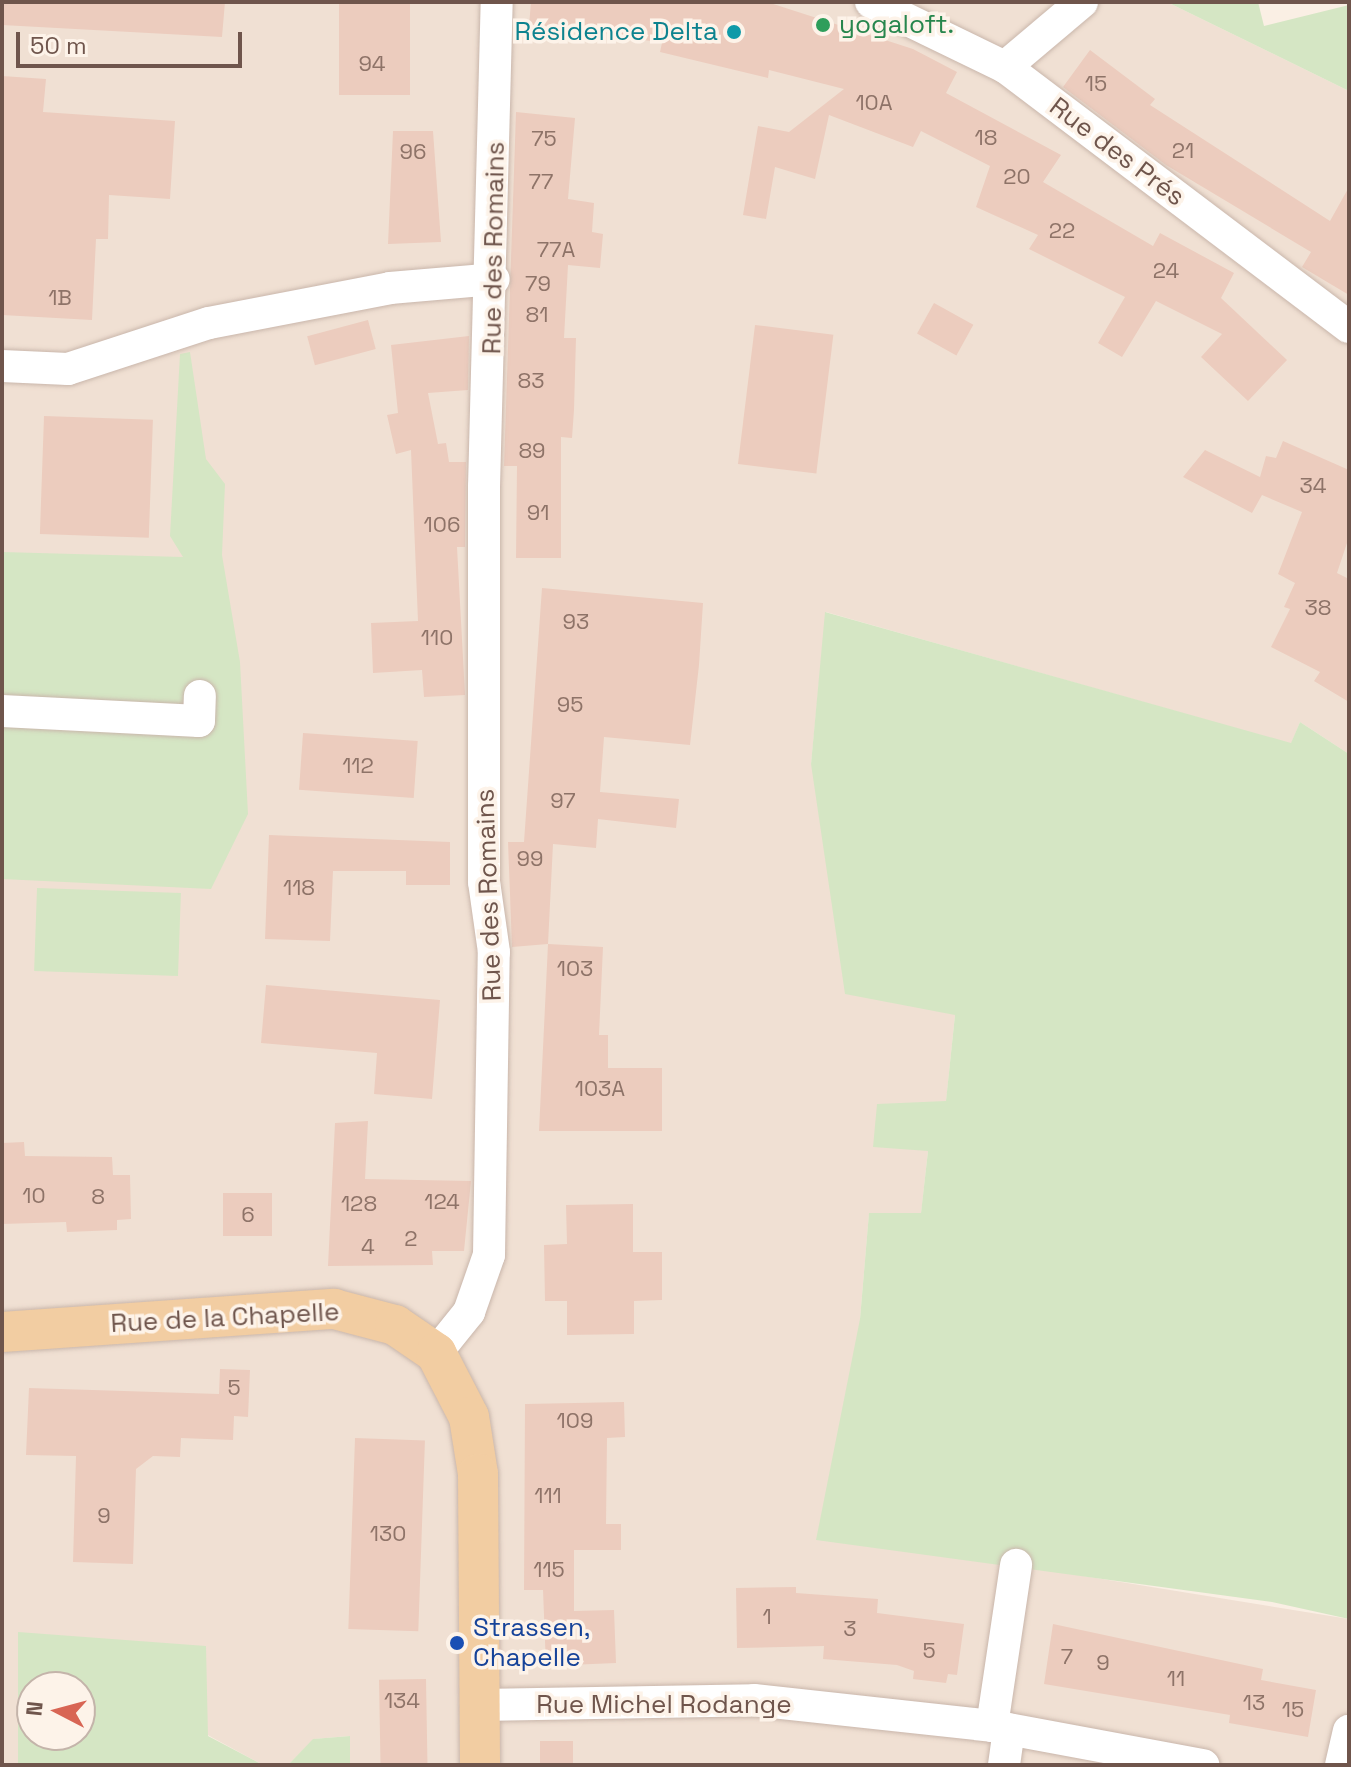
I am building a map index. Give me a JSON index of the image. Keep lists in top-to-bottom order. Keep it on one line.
{"streets":{"main road":["Rue de la Chapelle"],"street":["Rue des Prés","Rue des Romains","Rue Michel Rodange"]},"crossings":[["Rue des Romains","Rue de la Chapelle"]],"places":["yogaloft.","Résidence Delta","Strassen, Chapelle"],"house_numbers":["94","15","10A","18","75","21","96","20","77","22","77A","24","79","1B","81","83","89","34","91","106","38","93","110","95","112","97","99","118","103","103A","10","8","124","128","6","2","4","5","109","111","9","130","115","1","3","5","7","9","11","134","13","15"],"scale_bar":"50 m","north":"left"}
